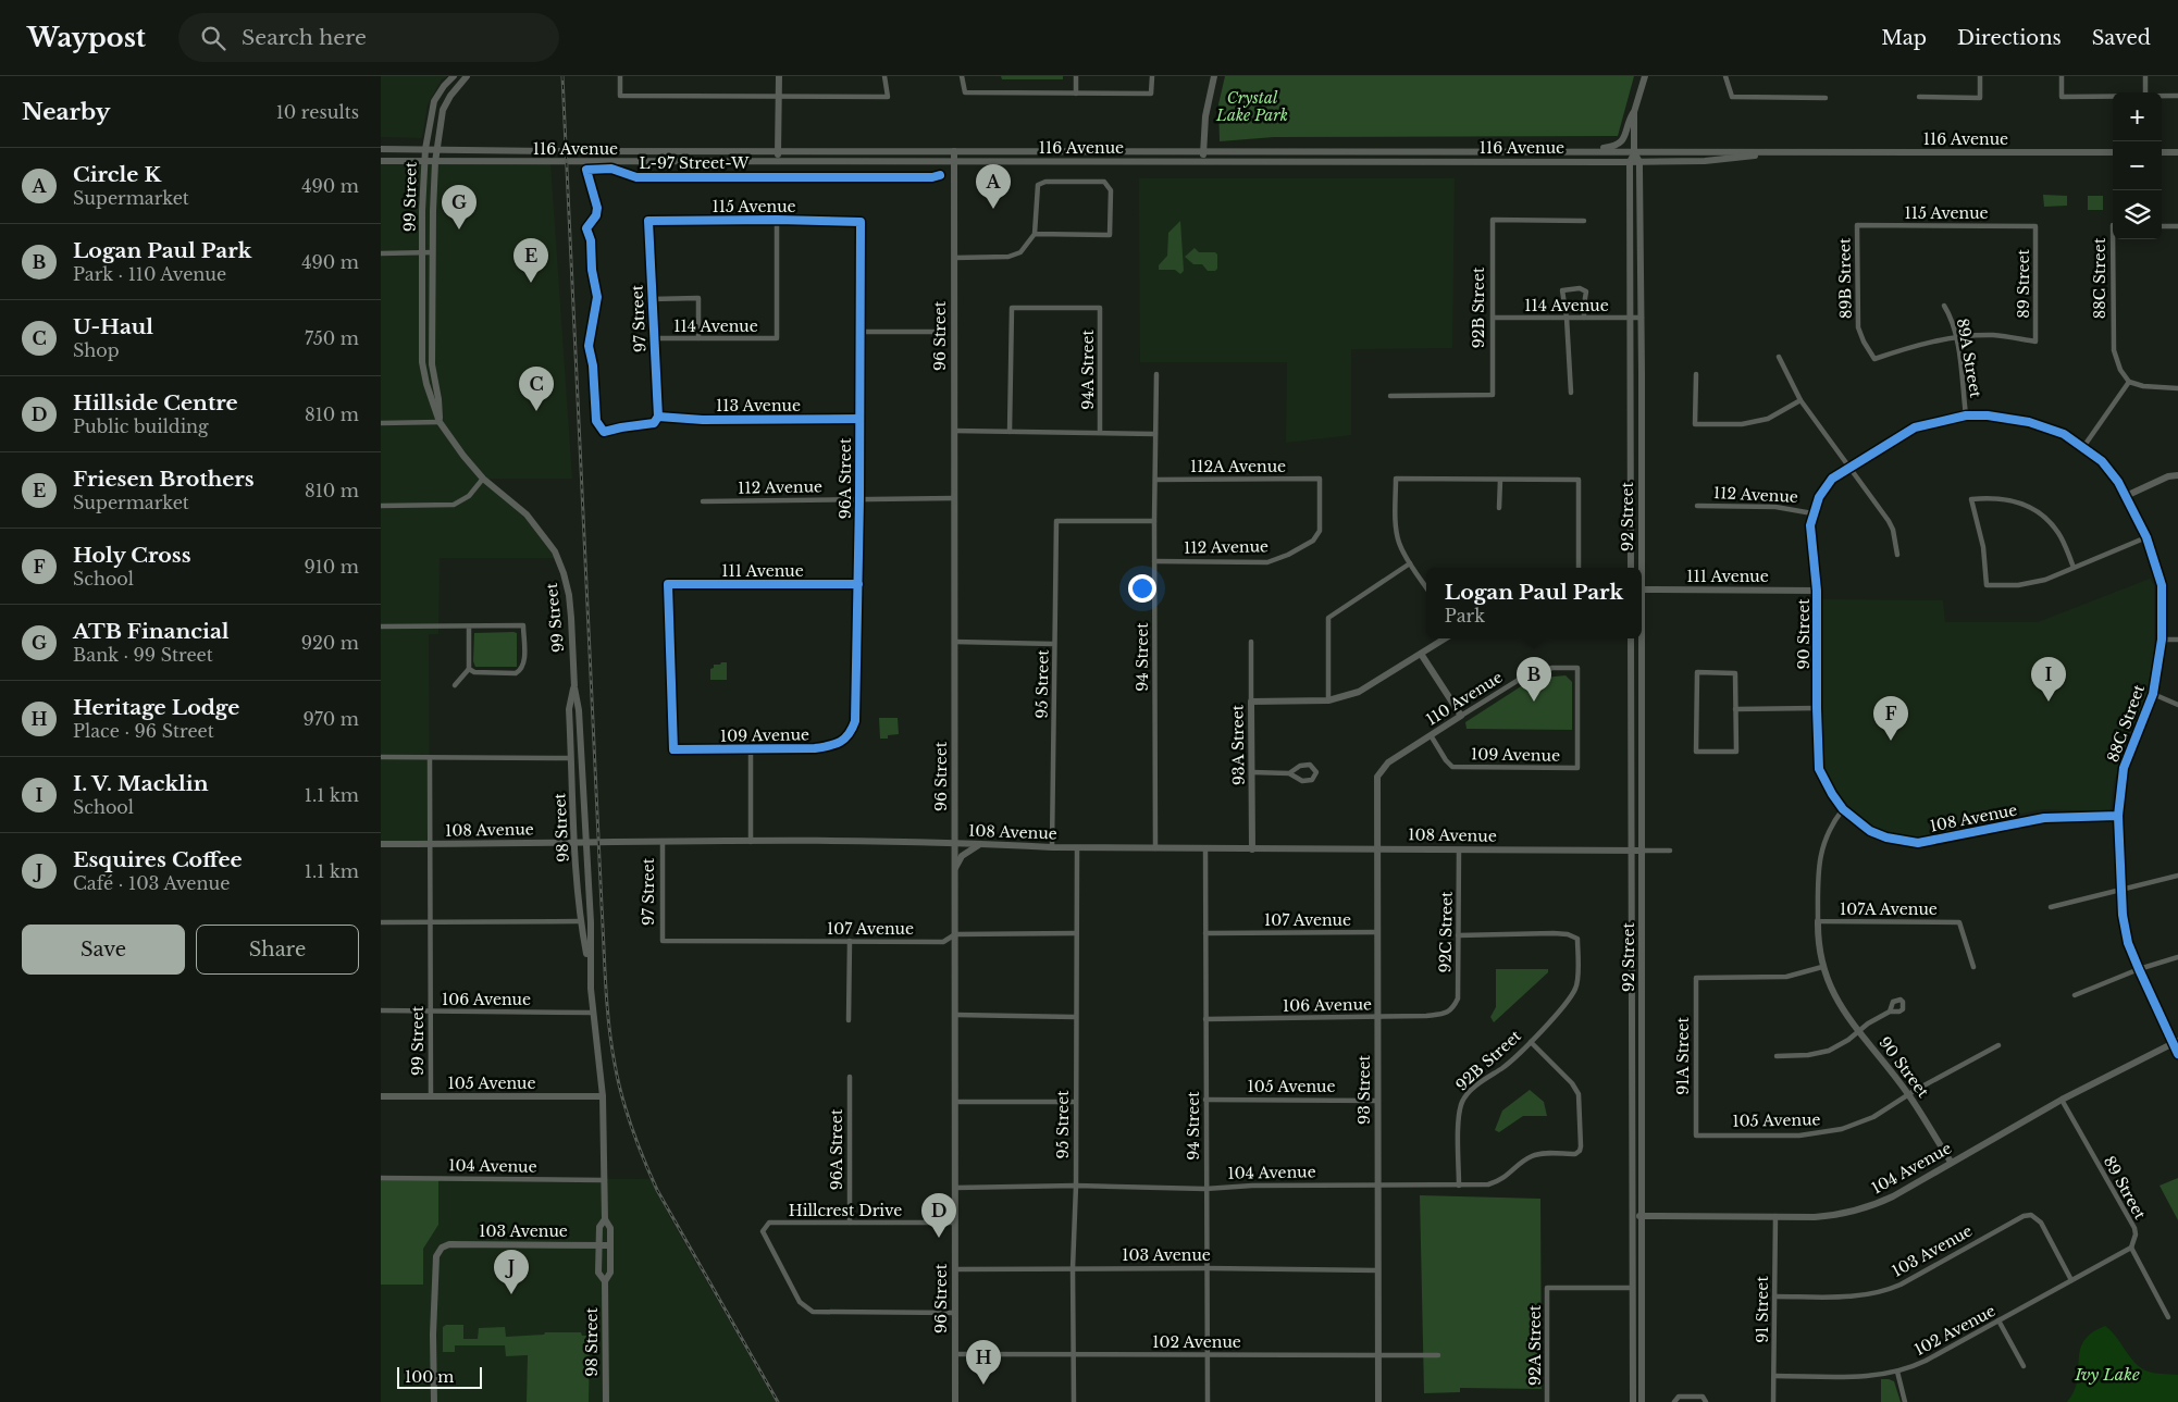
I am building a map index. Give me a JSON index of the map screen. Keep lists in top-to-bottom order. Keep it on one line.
{"streets":{"main road":["116 Avenue","99 Street","88C Street","96 Street","92 Street","111 Avenue","90 Street","110 Avenue","93A Street","108 Avenue","98 Street","105 Avenue","93 Street","104 Avenue","103 Avenue"],"street":["115 Avenue","89B Street","89 Street","114 Avenue","92B Street","97 Street","89A Street","94A Street","113 Avenue","112A Avenue","96A Street","112 Avenue","94 Street","95 Street","109 Avenue","107A Avenue","107 Avenue","92C Street","106 Avenue","91A Street","Hillcrest Drive","91 Street","102 Avenue","92A Street"],"cycle path":["L-97 Street-W"]},"crossings":[["116 Avenue","99 Street"],["116 Avenue","96 Street"],["116 Avenue","92 Street"],["99 Street","108 Avenue"],["99 Street","98 Street"],["99 Street","106 Avenue"],["99 Street","105 Avenue"],["115 Avenue","89B Street"],["115 Avenue","89 Street"],["115 Avenue","114 Avenue"],["115 Avenue","97 Street"],["115 Avenue","96A Street"],["89B Street","89 Street"],["89B Street","89A Street"],["88C Street","108 Avenue"],["88C Street","104 Avenue"],["89 Street","89A Street"],["89 Street","104 Avenue"],["89 Street","102 Avenue"],["114 Avenue","92B Street"],["114 Avenue","97 Street"],["114 Avenue","92 Street"],["92B Street","92C Street"],["92B Street","104 Avenue"],["97 Street","113 Avenue"],["97 Street","108 Avenue"],["97 Street","107 Avenue"],["96 Street","112 Avenue"],["96 Street","108 Avenue"],["96 Street","107 Avenue"],["96 Street","104 Avenue"],["96 Street","Hillcrest Drive"],["96 Street","103 Avenue"],["96 Street","102 Avenue"],["113 Avenue","96A Street"],["112A Avenue","112 Avenue"],["112A Avenue","94 Street"],["96A Street","112 Avenue"],["96A Street","111 Avenue"],["96A Street","109 Avenue"],["96A Street","Hillcrest Drive"],["112 Avenue","90 Street"],["112 Avenue","94 Street"],["92 Street","108 Avenue"],["92 Street","104 Avenue"],["92 Street","92A Street"],["111 Avenue","90 Street"],["111 Avenue","109 Avenue"],["90 Street","108 Avenue"],["90 Street","107A Avenue"],["90 Street","91A Street"],["90 Street","105 Avenue"],["90 Street","104 Avenue"],["94 Street","95 Street"],["94 Street","108 Avenue"],["94 Street","107 Avenue"],["94 Street","106 Avenue"],["94 Street","105 Avenue"],["94 Street","104 Avenue"],["94 Street","103 Avenue"],["94 Street","102 Avenue"],["95 Street","108 Avenue"],["95 Street","107 Avenue"],["95 Street","104 Avenue"],["95 Street","103 Avenue"],["95 Street","102 Avenue"],["110 Avenue","109 Avenue"],["110 Avenue","93 Street"],["93A Street","108 Avenue"],["108 Avenue","98 Street"],["108 Avenue","92C Street"],["108 Avenue","93 Street"],["98 Street","106 Avenue"],["98 Street","105 Avenue"],["98 Street","104 Avenue"],["98 Street","103 Avenue"],["107 Avenue","93 Street"],["92C Street","106 Avenue"],["106 Avenue","93 Street"],["91A Street","105 Avenue"],["105 Avenue","93 Street"],["93 Street","104 Avenue"],["93 Street","103 Avenue"],["93 Street","102 Avenue"],["104 Avenue","91 Street"],["103 Avenue","91 Street"],["103 Avenue","102 Avenue"],["91 Street","102 Avenue"]],"water":["Ivy Lake"],"parks":["Crystal Lake Park"],"scale_bar":"100 m","page":{"header":"Waypost","search":"Search here","nav":["Map","Directions","Saved"],"heading":["Nearby","10 results"],"map_buttons":["+","−"],"list":[{"mark":"A","name":"Circle K","note":"Supermarket","value":"490 m"},{"mark":"B","name":"Logan Paul Park","note":"Park · 110 Avenue","value":"490 m"},{"mark":"C","name":"U-Haul","note":"Shop","value":"750 m"},{"mark":"D","name":"Hillside Centre","note":"Public building","value":"810 m"},{"mark":"E","name":"Friesen Brothers","note":"Supermarket","value":"810 m"},{"mark":"F","name":"Holy Cross","note":"School","value":"910 m"},{"mark":"G","name":"ATB Financial","note":"Bank · 99 Street","value":"920 m"},{"mark":"H","name":"Heritage Lodge","note":"Place · 96 Street","value":"970 m"},{"mark":"I","name":"I. V. Macklin","note":"School","value":"1.1 km"},{"mark":"J","name":"Esquires Coffee","note":"Café · 103 Avenue","value":"1.1 km"}],"pins":["A","G","E","C","B","I","F","D","J","H"],"popup":["Logan Paul Park","Park"],"buttons":["Save","Share"],"scale":"100 m"}}
